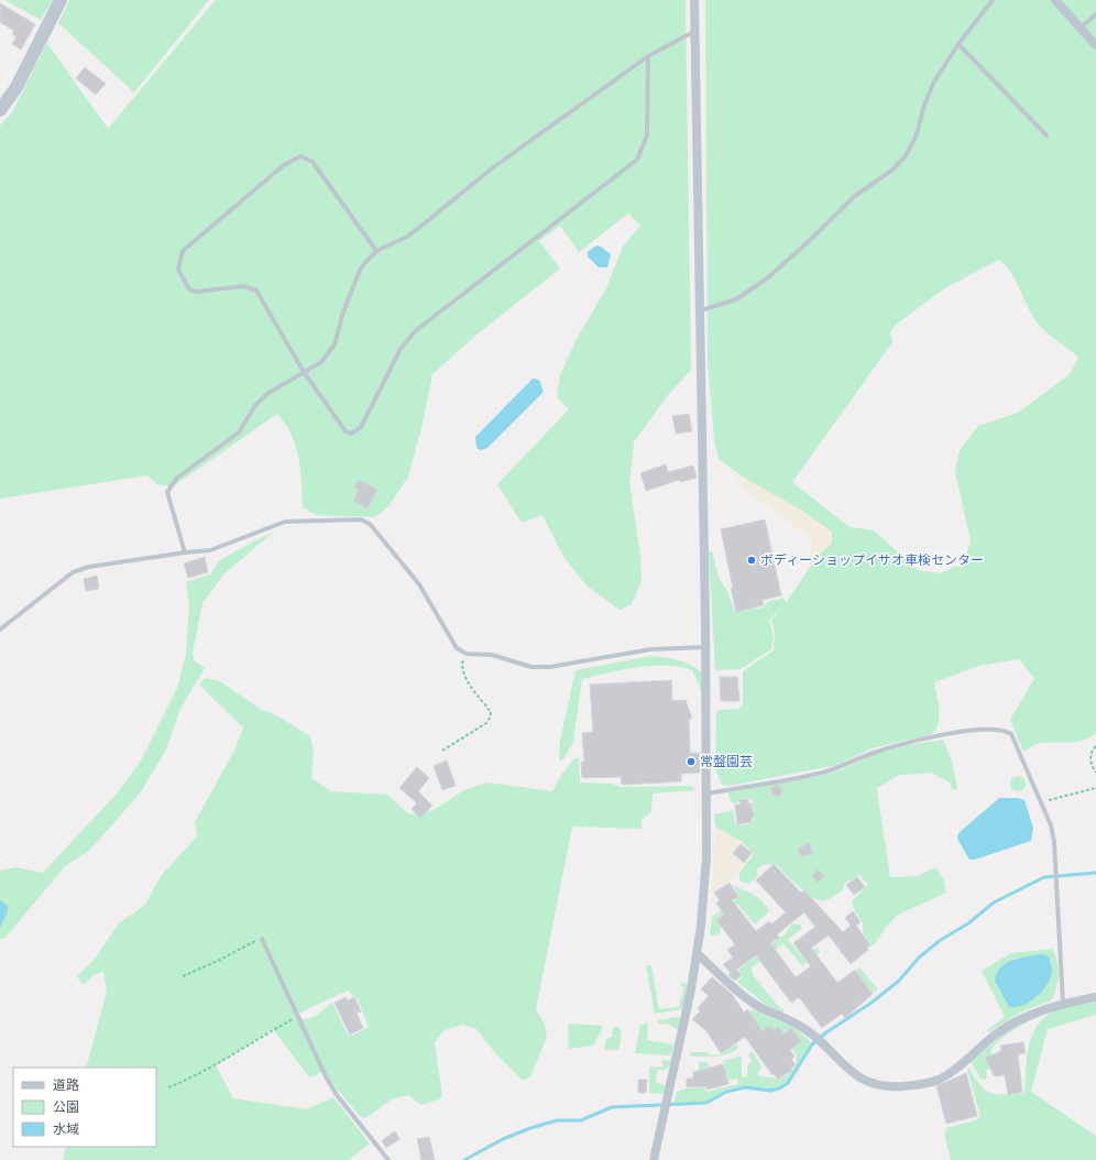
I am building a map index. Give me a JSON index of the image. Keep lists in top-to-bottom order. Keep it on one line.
{"places":["ボディーショップイサオ車検センター","常盤園芸"],"legend":["道路","公園","水域"]}
